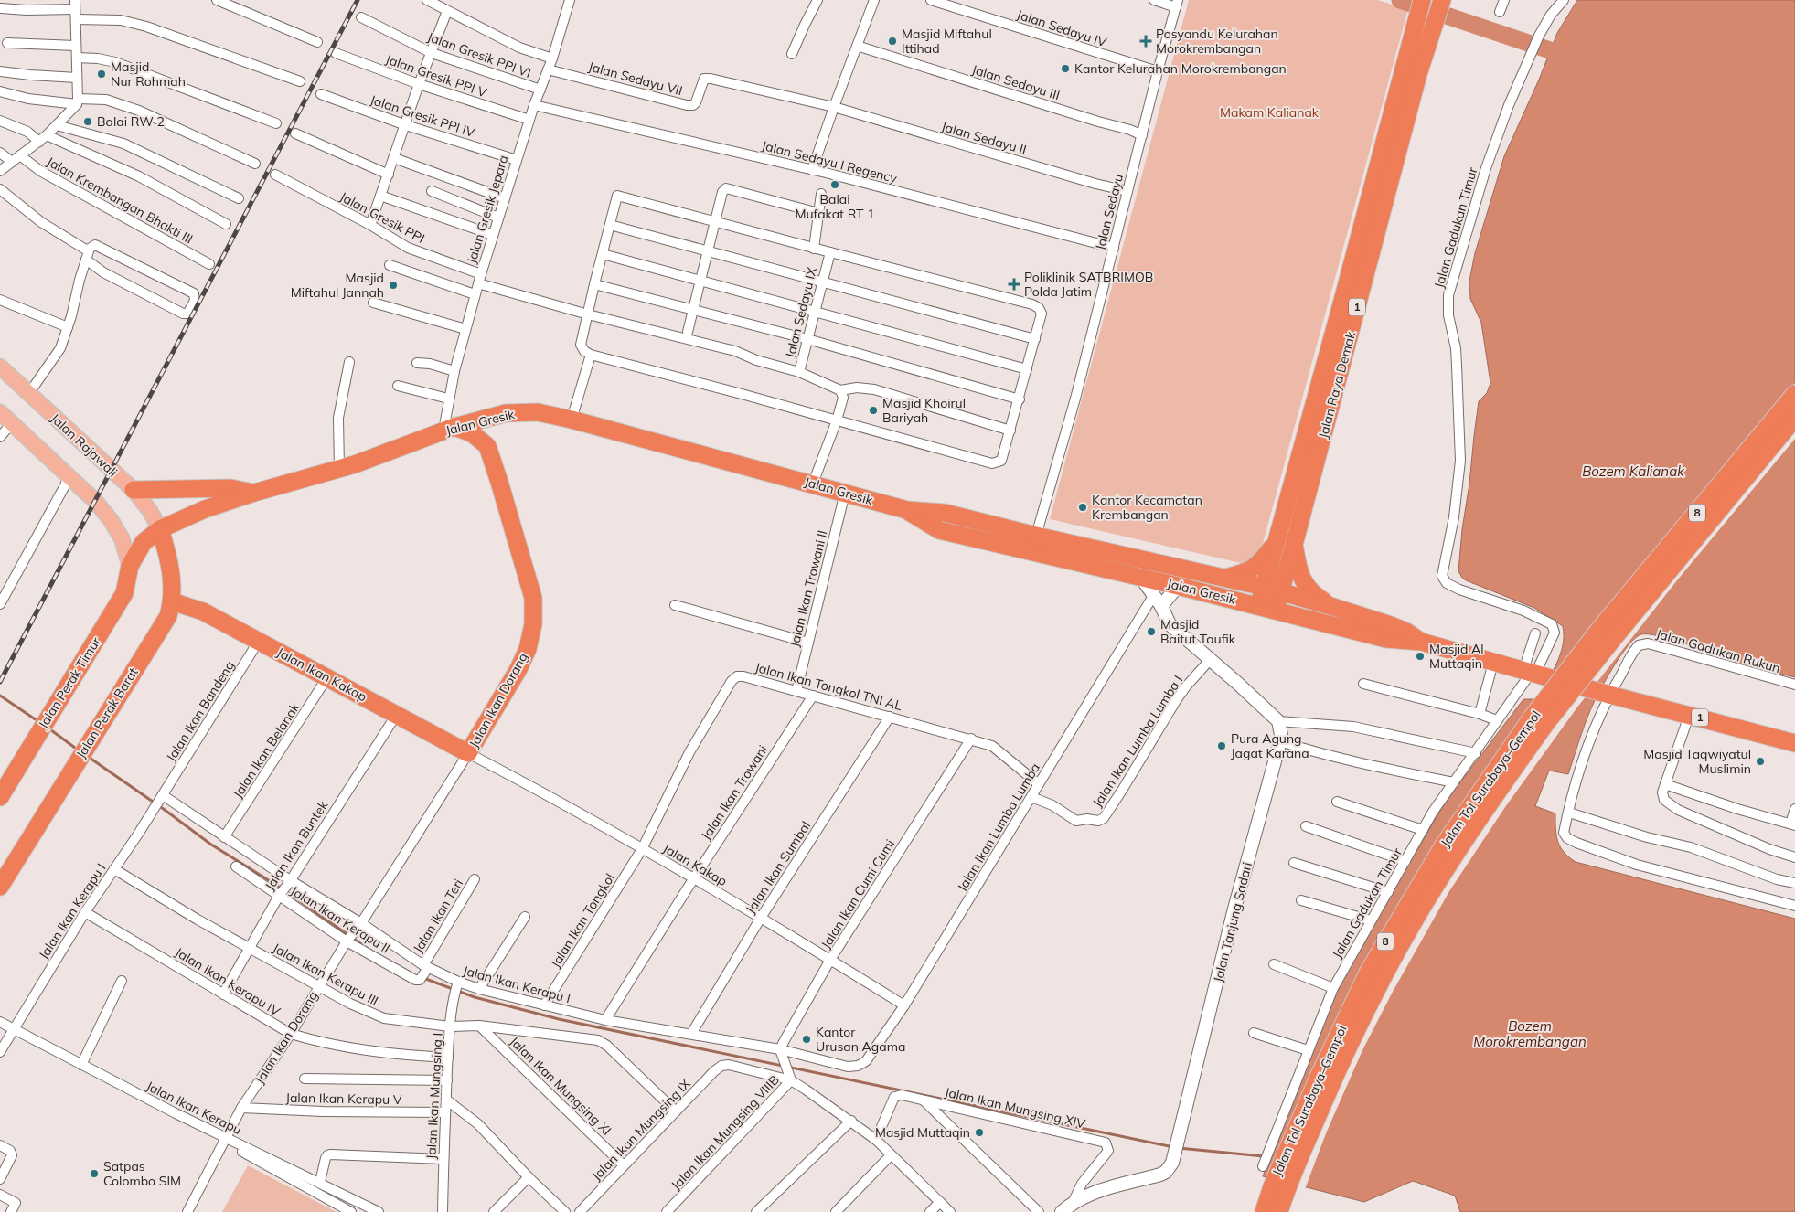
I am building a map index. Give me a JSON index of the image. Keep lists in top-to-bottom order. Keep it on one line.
{"streets":{"highway":["1","Jalan Raya Demak","Jalan Gresik","8","Jalan Ikan Kakap","Jalan Perak Timur","Jalan Ikan Dorang","Jalan Perak Barat","Jalan Tol Surabaya–Gempol"],"main road":["Jalan Rajawali"],"street":["Jalan Sedayu IV","Jalan Gresik PPI VI","Jalan Gresik PPI V","Jalan Sedayu VII","Jalan Sedayu III","Jalan Gresik PPI IV","Jalan Sedayu II","Jalan Sedayu I Regency","Jalan Krembangan Bhakti III","Jalan Gresik Jepara","Jalan Sedayu","Jalan Gresik PPI","Jalan Gadukan Timur","Jalan Sedayu IX","Jalan Ikan Trowani II","Jalan Gadukan Rukun","Jalan Ikan Tongkol TNI AL","Jalan Ikan Bandeng","Jalan Ikan Lumba Lumba I","Jalan Ikan Belanak","Jalan Ikan Trowani","Jalan Ikan Lumba Lumba","Jalan Ikan Buntek","Jalan Kakap","Jalan Ikan Sumbal","Jalan Ikan Cumi Cumi","Jalan Ikan Kerapu I","Jalan Ikan Teri","Jalan Ikan Kerapu II","Jalan Ikan Tongkol","Jalan Tanjung Sadari","Jalan Ikan Kerapu III","Jalan Ikan Kerapu IV","Jalan Ikan Mungsing XI","Jalan Ikan Mungsing I","Jalan Ikan Kerapu V","Jalan Ikan Kerapu","Jalan Ikan Mungsing XIV","Jalan Ikan Mungsing IX","Jalan Ikan Mungsing VIIIB"]},"crossings":[["Jalan Sedayu IV","Jalan Sedayu"],["Jalan Gresik PPI VI","Jalan Gresik Jepara"],["Jalan Gresik PPI V","Jalan Gresik Jepara"],["Jalan Sedayu VII","Jalan Sedayu II"],["Jalan Sedayu VII","Jalan Gresik Jepara"],["Jalan Sedayu III","Jalan Sedayu"],["Jalan Gresik PPI IV","Jalan Gresik Jepara"],["Jalan Sedayu II","Jalan Sedayu"],["Jalan Sedayu I Regency","Jalan Gresik Jepara"],["Jalan Sedayu I Regency","Jalan Sedayu"],["Jalan Gresik Jepara","Jalan Gresik PPI"],["Jalan Gresik Jepara","Jalan Gresik"],["Jalan Sedayu","Jalan Gresik"],["Jalan Gresik PPI","Jalan Sedayu IX"],["Jalan Gadukan Timur","Jalan Gresik"],["1","Jalan Gresik"],["1","Jalan Gadukan Rukun"],["Jalan Raya Demak","Jalan Gresik"],["Jalan Gresik","Jalan Rajawali"],["Jalan Gresik","Jalan Ikan Trowani II"],["Jalan Gresik","Jalan Gadukan Rukun"],["Jalan Gresik","Jalan Perak Timur"],["Jalan Gresik","Jalan Perak Barat"],["Jalan Rajawali","Jalan Perak Barat"],["Jalan Ikan Trowani II","Jalan Ikan Tongkol TNI AL"],["Jalan Ikan Kakap","Jalan Ikan Dorang"],["Jalan Ikan Kakap","Jalan Ikan Bandeng"],["Jalan Ikan Kakap","Jalan Perak Barat"],["Jalan Ikan Kakap","Jalan Ikan Belanak"],["Jalan Ikan Kakap","Jalan Ikan Buntek"],["Jalan Ikan Kakap","Jalan Kakap"],["Jalan Ikan Tongkol TNI AL","Jalan Ikan Trowani"],["Jalan Ikan Tongkol TNI AL","Jalan Ikan Lumba Lumba"],["Jalan Ikan Tongkol TNI AL","Jalan Kakap"],["Jalan Ikan Tongkol TNI AL","Jalan Ikan Sumbal"],["Jalan Ikan Tongkol TNI AL","Jalan Ikan Cumi Cumi"],["Jalan Ikan Tongkol TNI AL","Jalan Ikan Tongkol"],["Jalan Ikan Dorang","Jalan Kakap"],["Jalan Ikan Dorang","Jalan Ikan Kerapu I"],["Jalan Ikan Dorang","Jalan Ikan Kerapu II"],["Jalan Ikan Dorang","Jalan Ikan Kerapu III"],["Jalan Ikan Dorang","Jalan Ikan Kerapu IV"],["Jalan Ikan Dorang","Jalan Ikan Kerapu V"],["Jalan Ikan Dorang","Jalan Ikan Kerapu"],["Jalan Ikan Bandeng","Jalan Ikan Kerapu I"],["Jalan Ikan Lumba Lumba I","Jalan Ikan Lumba Lumba"],["Jalan Ikan Belanak","Jalan Ikan Kerapu I"],["Jalan Ikan Trowani","Jalan Kakap"],["Jalan Ikan Trowani","Jalan Ikan Kerapu I"],["Jalan Ikan Lumba Lumba","Jalan Kakap"],["Jalan Ikan Lumba Lumba","Jalan Ikan Kerapu I"],["Jalan Ikan Buntek","Jalan Ikan Kerapu I"],["Jalan Ikan Buntek","Jalan Ikan Kerapu II"],["Jalan Ikan Buntek","Jalan Ikan Kerapu III"],["Jalan Ikan Buntek","Jalan Ikan Kerapu IV"],["Jalan Kakap","Jalan Ikan Sumbal"],["Jalan Kakap","Jalan Ikan Cumi Cumi"],["Jalan Kakap","Jalan Ikan Tongkol"],["Jalan Ikan Sumbal","Jalan Ikan Kerapu I"],["Jalan Ikan Cumi Cumi","Jalan Ikan Kerapu I"],["Jalan Ikan Cumi Cumi","Jalan Ikan Mungsing VIIIB"],["Jalan Ikan Kerapu I","Jalan Ikan Teri"],["Jalan Ikan Kerapu I","Jalan Ikan Kerapu II"],["Jalan Ikan Kerapu I","Jalan Ikan Tongkol"],["Jalan Ikan Kerapu I","Jalan Ikan Kerapu III"],["Jalan Ikan Kerapu I","Jalan Ikan Kerapu IV"],["Jalan Ikan Kerapu I","Jalan Ikan Mungsing I"],["Jalan Ikan Kerapu I","Jalan Ikan Kerapu"],["Jalan Ikan Kerapu I","Jalan Ikan Mungsing VIIIB"],["Jalan Ikan Teri","Jalan Ikan Kerapu II"],["Jalan Tanjung Sadari","Jalan Ikan Mungsing XIV"],["Jalan Ikan Kerapu III","Jalan Ikan Mungsing XI"],["Jalan Ikan Kerapu III","Jalan Ikan Mungsing I"],["Jalan Ikan Kerapu III","Jalan Ikan Mungsing IX"],["Jalan Ikan Kerapu IV","Jalan Ikan Mungsing I"],["Jalan Ikan Mungsing XI","Jalan Ikan Mungsing IX"],["Jalan Ikan Mungsing I","Jalan Ikan Kerapu V"],["Jalan Ikan Mungsing IX","Jalan Ikan Mungsing VIIIB"]],"water":["Bozem Kalianak","Bozem Morokrembangan"],"parks":["Makam Kalianak"],"places":{"other":["Masjid Miftahul Ittihad","Kantor Kelurahan Morokrembangan","Masjid Nur Rohmah","Balai RW 2","Balai Mufakat RT 1","Masjid Miftahul Jannah","Masjid Khoirul Bariyah","Kantor Kecamatan Krembangan","Masjid Baitut Taufik","Masjid Al Muttaqin","Pura Agung Jagat Karana","Masjid Taqwiyatul Muslimin","Kantor Urusan Agama","Masjid Muttaqin","Satpas Colombo SIM"],"health":["Posyandu Kelurahan Morokrembangan","Poliklinik SATBRIMOB Polda Jatim"]}}
